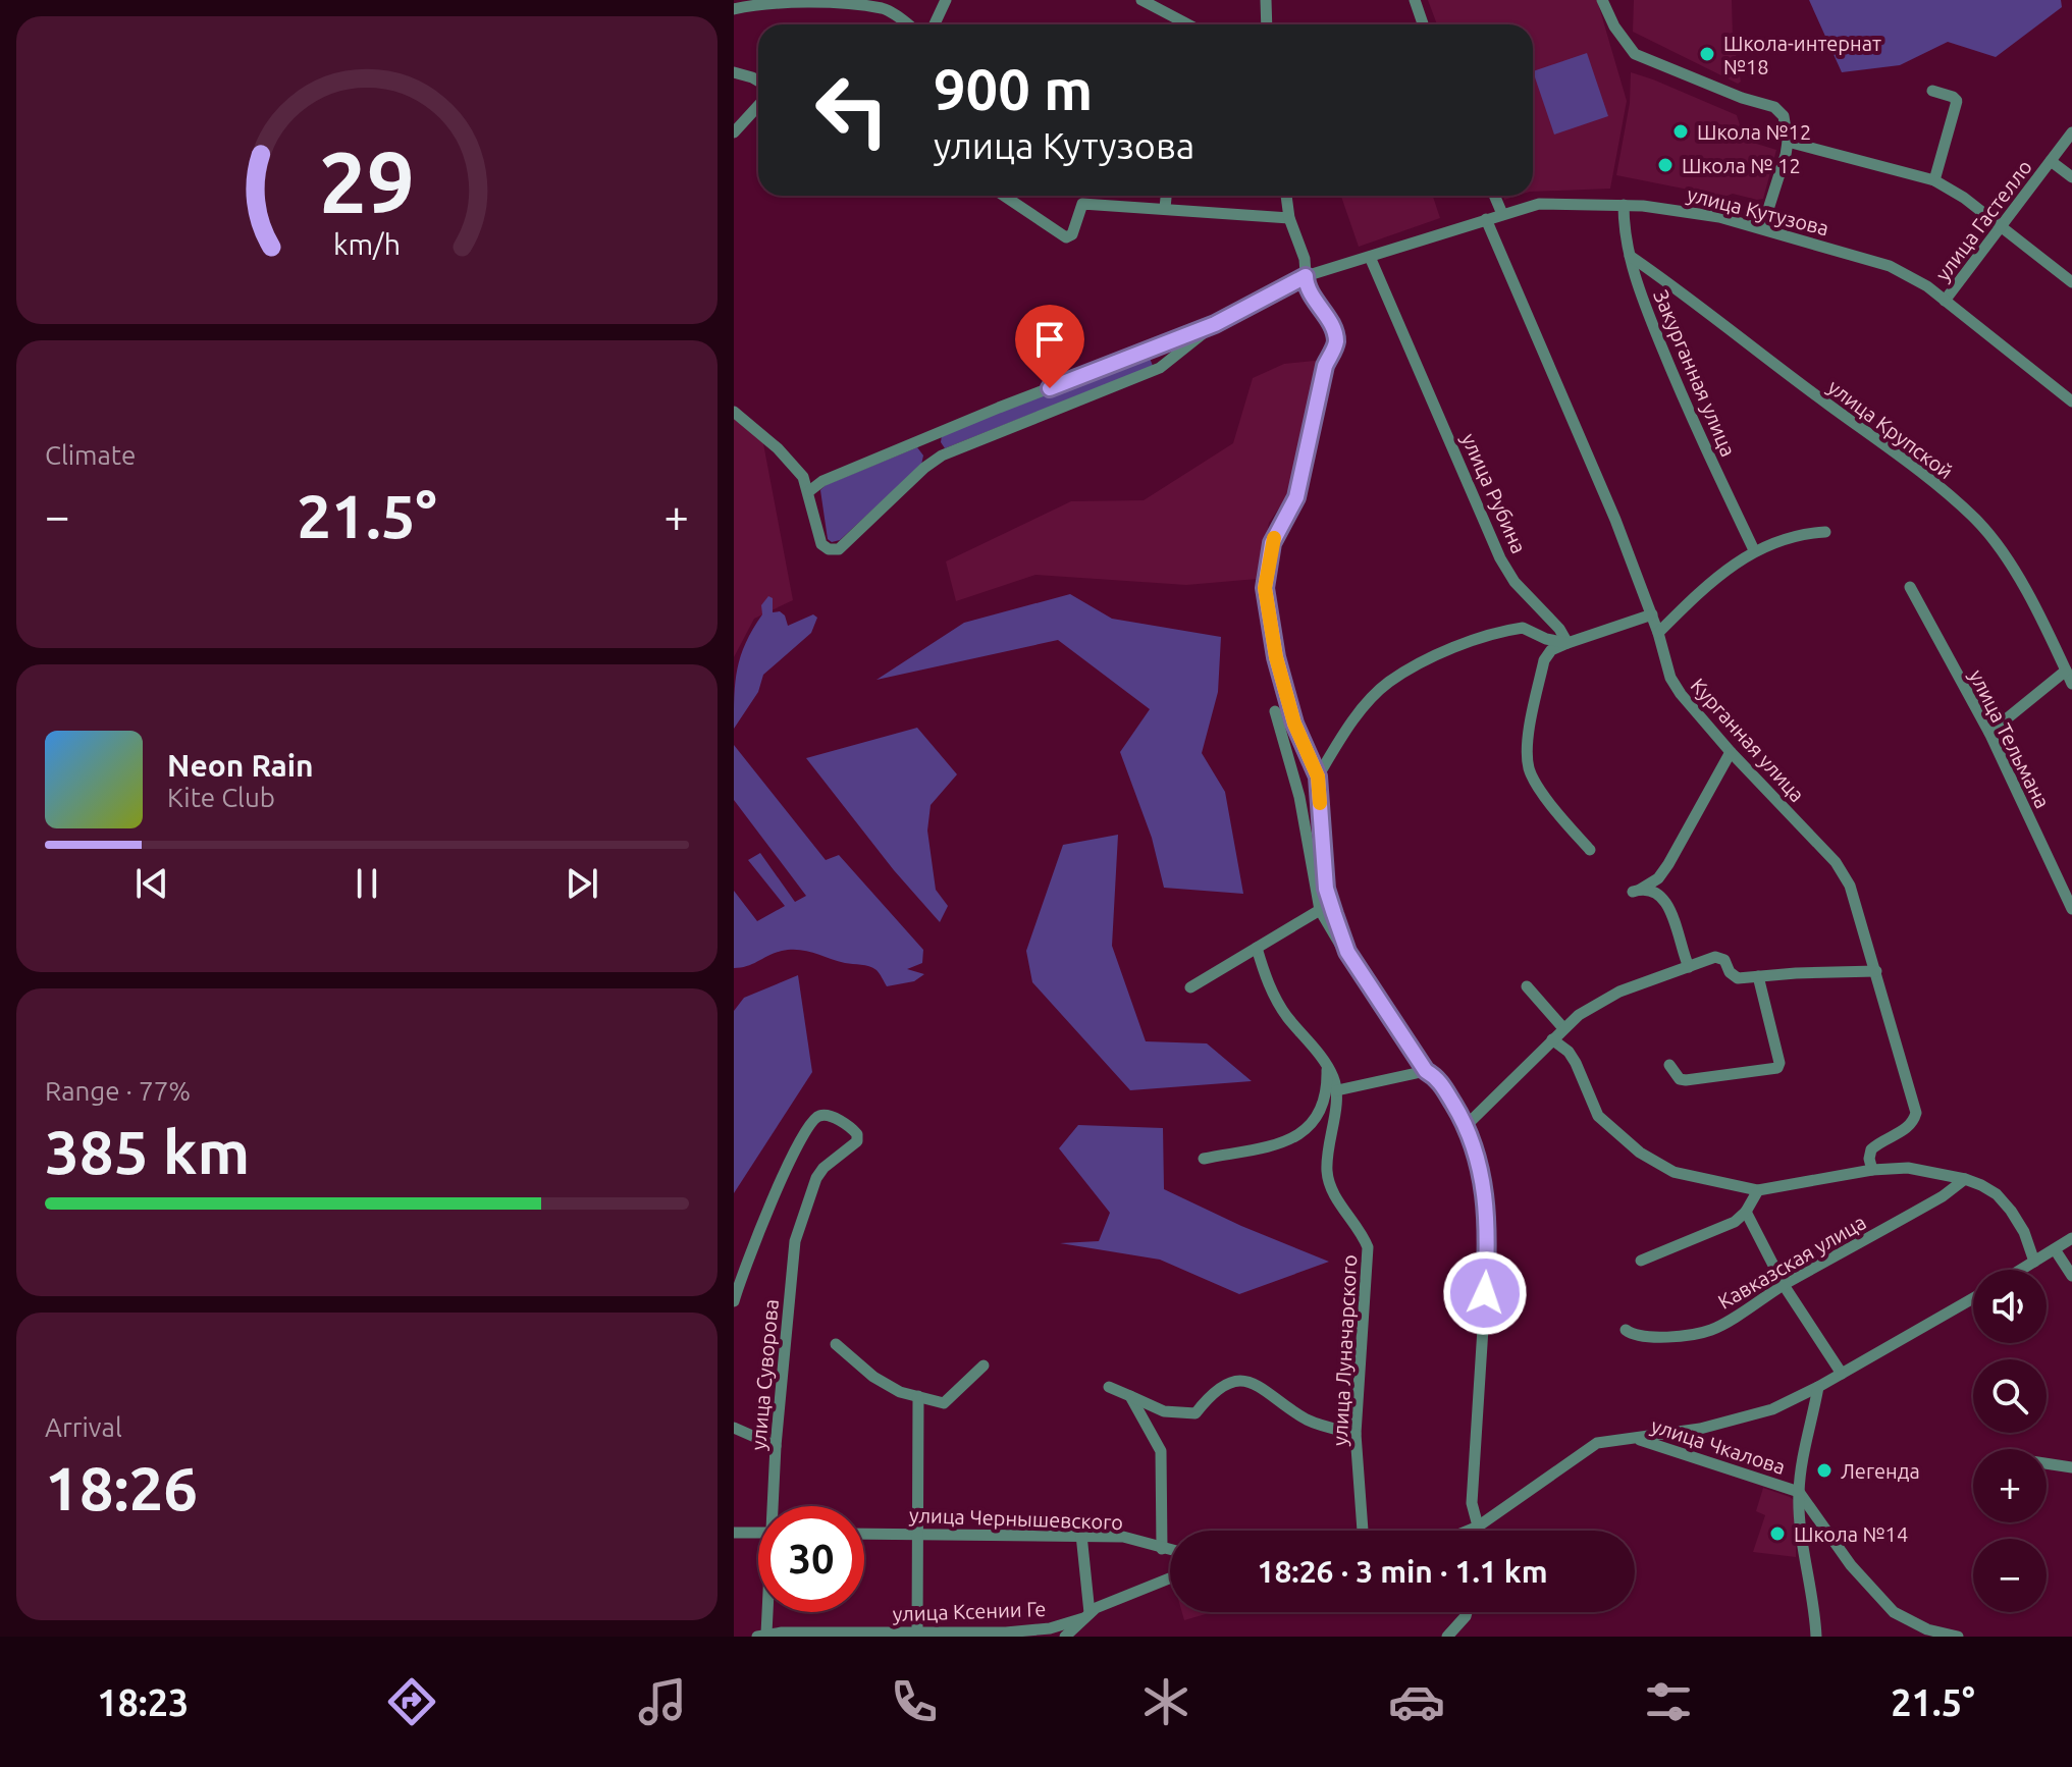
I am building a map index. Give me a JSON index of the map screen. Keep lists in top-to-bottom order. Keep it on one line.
{"streets":{"street":["улица Кутузова","улица Гастелло","Закурганная улица","улица Крупской","улица Рубина","улица Тельмана","Курганная улица","Кавказская улица","улица Луначарского","улица Суворова","улица Чкалова","улица Чернышевского","улица Ксении Ге"]},"crossings":[["улица Кутузова","улица Гастелло"],["улица Кутузова","Закурганная улица"],["улица Кутузова","улица Рубина"],["улица Кутузова","Курганная улица"],["Закурганная улица","улица Крупской"],["улица Суворова","улица Ксении Ге"]],"places":["Школа-интернат №18","Школа №12","Школа № 12","Легенда","Школа №14"],"page":{"turn":["900 m","улица Кутузова"],"tile":["Climate",["Range · 77%","385 km"],["Arrival","18:26"]],"heat":["−","21.5°","+"],"song":["Neon Rain","Kite Club"],"map_buttons":["+","−"],"limit":"30","trip":"18:26 · 3 min · 1.1 km","tabs":["18:23","21.5°"],"gauge":["29","km/h"]}}
